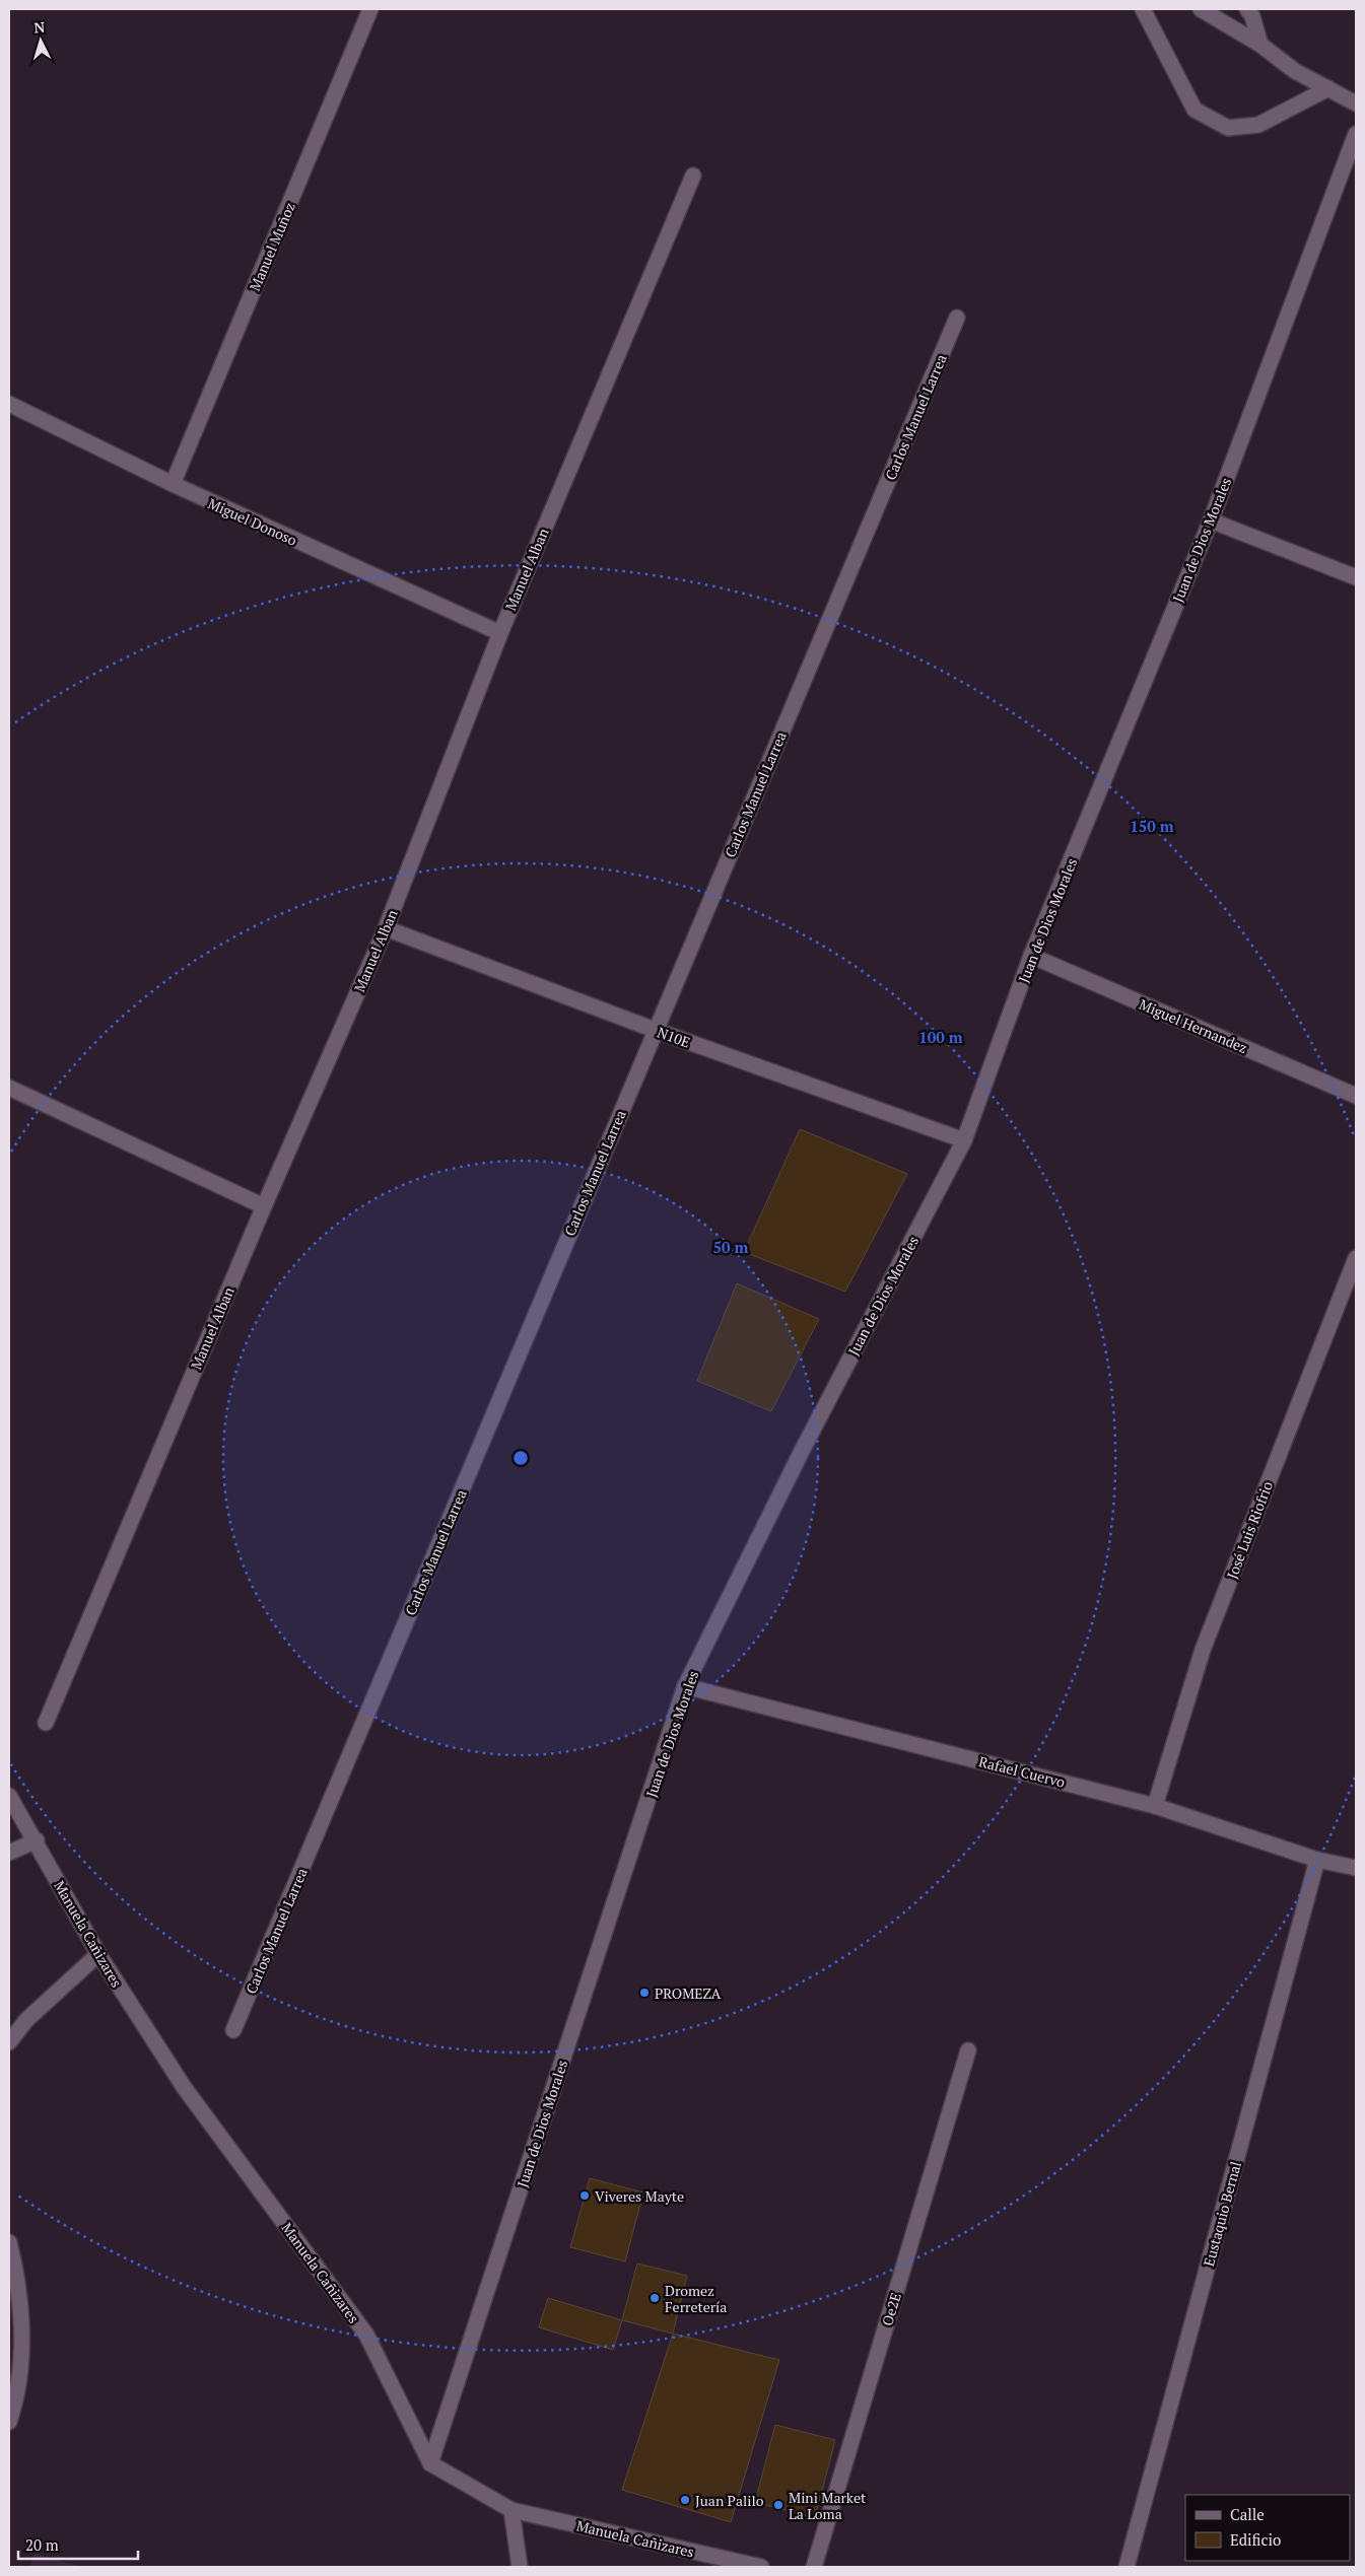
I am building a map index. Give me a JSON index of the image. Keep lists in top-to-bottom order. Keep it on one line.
{"streets":{"street":["Manuel Muñoz","Carlos Manuel Larrea","Miguel Donoso","Juan de Dios Morales","Manuel Alban","Miguel Hernandez","N10E","José Luis Riofrio","Rafael Cuervo","Manuela Cañizares","Eustaquio Bernal","Oe2E"]},"crossings":[["Manuel Muñoz","Miguel Donoso"],["Carlos Manuel Larrea","N10E"],["Miguel Donoso","Manuel Alban"],["Juan de Dios Morales","Miguel Hernandez"],["Juan de Dios Morales","N10E"],["Juan de Dios Morales","Rafael Cuervo"],["Juan de Dios Morales","Manuela Cañizares"],["Manuel Alban","N10E"],["José Luis Riofrio","Rafael Cuervo"],["Rafael Cuervo","Eustaquio Bernal"]],"places":["PROMEZA","Viveres Mayte","Dromez Ferretería","Juan Palilo","Mini Market La Loma"],"legend":["Calle","Edificio"],"scale_bar":"20 m","north":"top","rings":["150 m","100 m","50 m"]}
